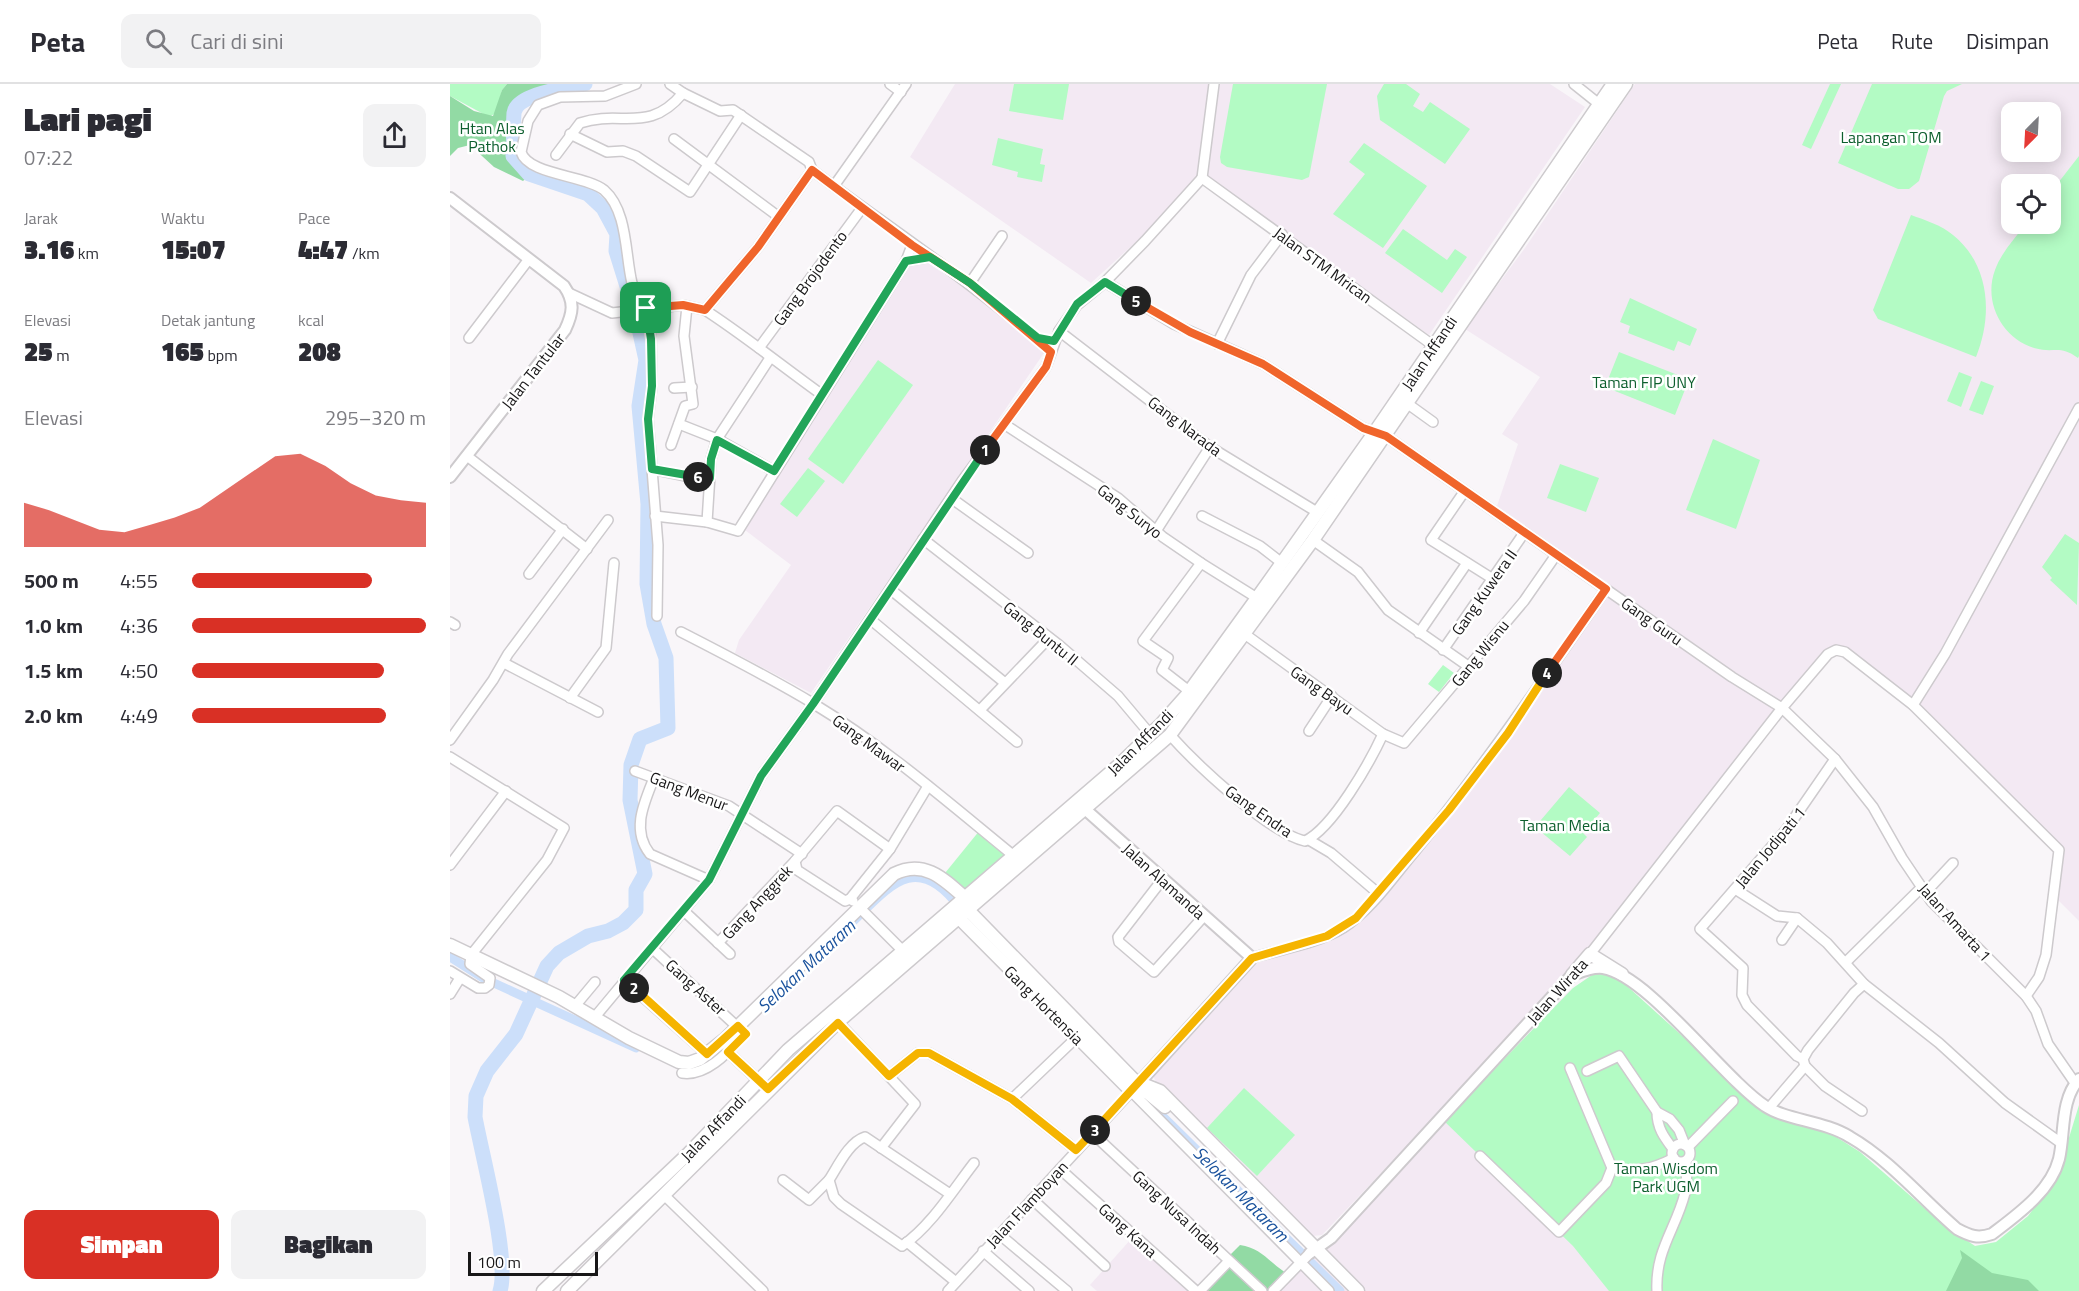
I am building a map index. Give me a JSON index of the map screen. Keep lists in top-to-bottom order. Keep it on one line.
{"streets":{"main road":["Jalan Affandi","Jalan Wirata","Gang Hortensia"],"street":["Jalan STM Mrican","Gang Brojodento","Jalan Tantular","Gang Narada","Gang Suryo","Gang Kuwera II","Gang Guru","Gang Buntu II","Gang Wisnu","Gang Bayu","Gang Mawar","Gang Menur","Gang Endra","Jalan Jodipati 1","Jalan Alamanda","Gang Anggrek","Jalan Amarta 1","Gang Aster","Jalan Flamboyan","Gang Nusa Indah","Gang Kana"]},"crossings":[["Jalan STM Mrican","Jalan Affandi"],["Jalan Affandi","Gang Narada"],["Jalan Affandi","Gang Suryo"],["Jalan Affandi","Gang Guru"],["Jalan Affandi","Gang Buntu II"],["Jalan Affandi","Gang Bayu"],["Jalan Affandi","Gang Mawar"],["Jalan Affandi","Gang Endra"],["Jalan Affandi","Jalan Alamanda"],["Jalan Affandi","Gang Hortensia"],["Gang Kuwera II","Gang Guru"],["Gang Guru","Gang Wisnu"],["Gang Guru","Jalan Amarta 1"],["Gang Guru","Jalan Wirata"],["Gang Wisnu","Gang Bayu"],["Gang Bayu","Gang Endra"],["Gang Menur","Gang Anggrek"],["Jalan Jodipati 1","Jalan Amarta 1"],["Jalan Alamanda","Jalan Flamboyan"],["Jalan Amarta 1","Jalan Wirata"],["Gang Hortensia","Jalan Flamboyan"],["Jalan Flamboyan","Gang Nusa Indah"],["Jalan Flamboyan","Gang Kana"],["Gang Nusa Indah","Gang Kana"]],"water":["Selokan Mataram"],"parks":["Htan Alas Pathok","Lapangan TOM","Taman FIP UNY","Taman Media","Taman Wisdom Park UGM"],"scale_bar":"100 m","north":"bottom left","page":{"header":"Peta","search":"Cari di sini","nav":["Peta","Rute","Disimpan"],"heading":["Lari pagi","07:22"],"stats":[["Jarak","3.16 km"],["Waktu","15:07"],["Pace","4:47 /km"],["Elevasi","25 m"],["Detak jantung","165 bpm"],["kcal","208"]],"pins":["5","1","6","4","2","3"],"chart":["Elevasi","295–320 m"],"list":[{"name":"500 m","note":"4:55"},{"name":"1.0 km","note":"4:36"},{"name":"1.5 km","note":"4:50"},{"name":"2.0 km","note":"4:49"}],"buttons":["Simpan","Bagikan"],"scale":"100 m"}}
